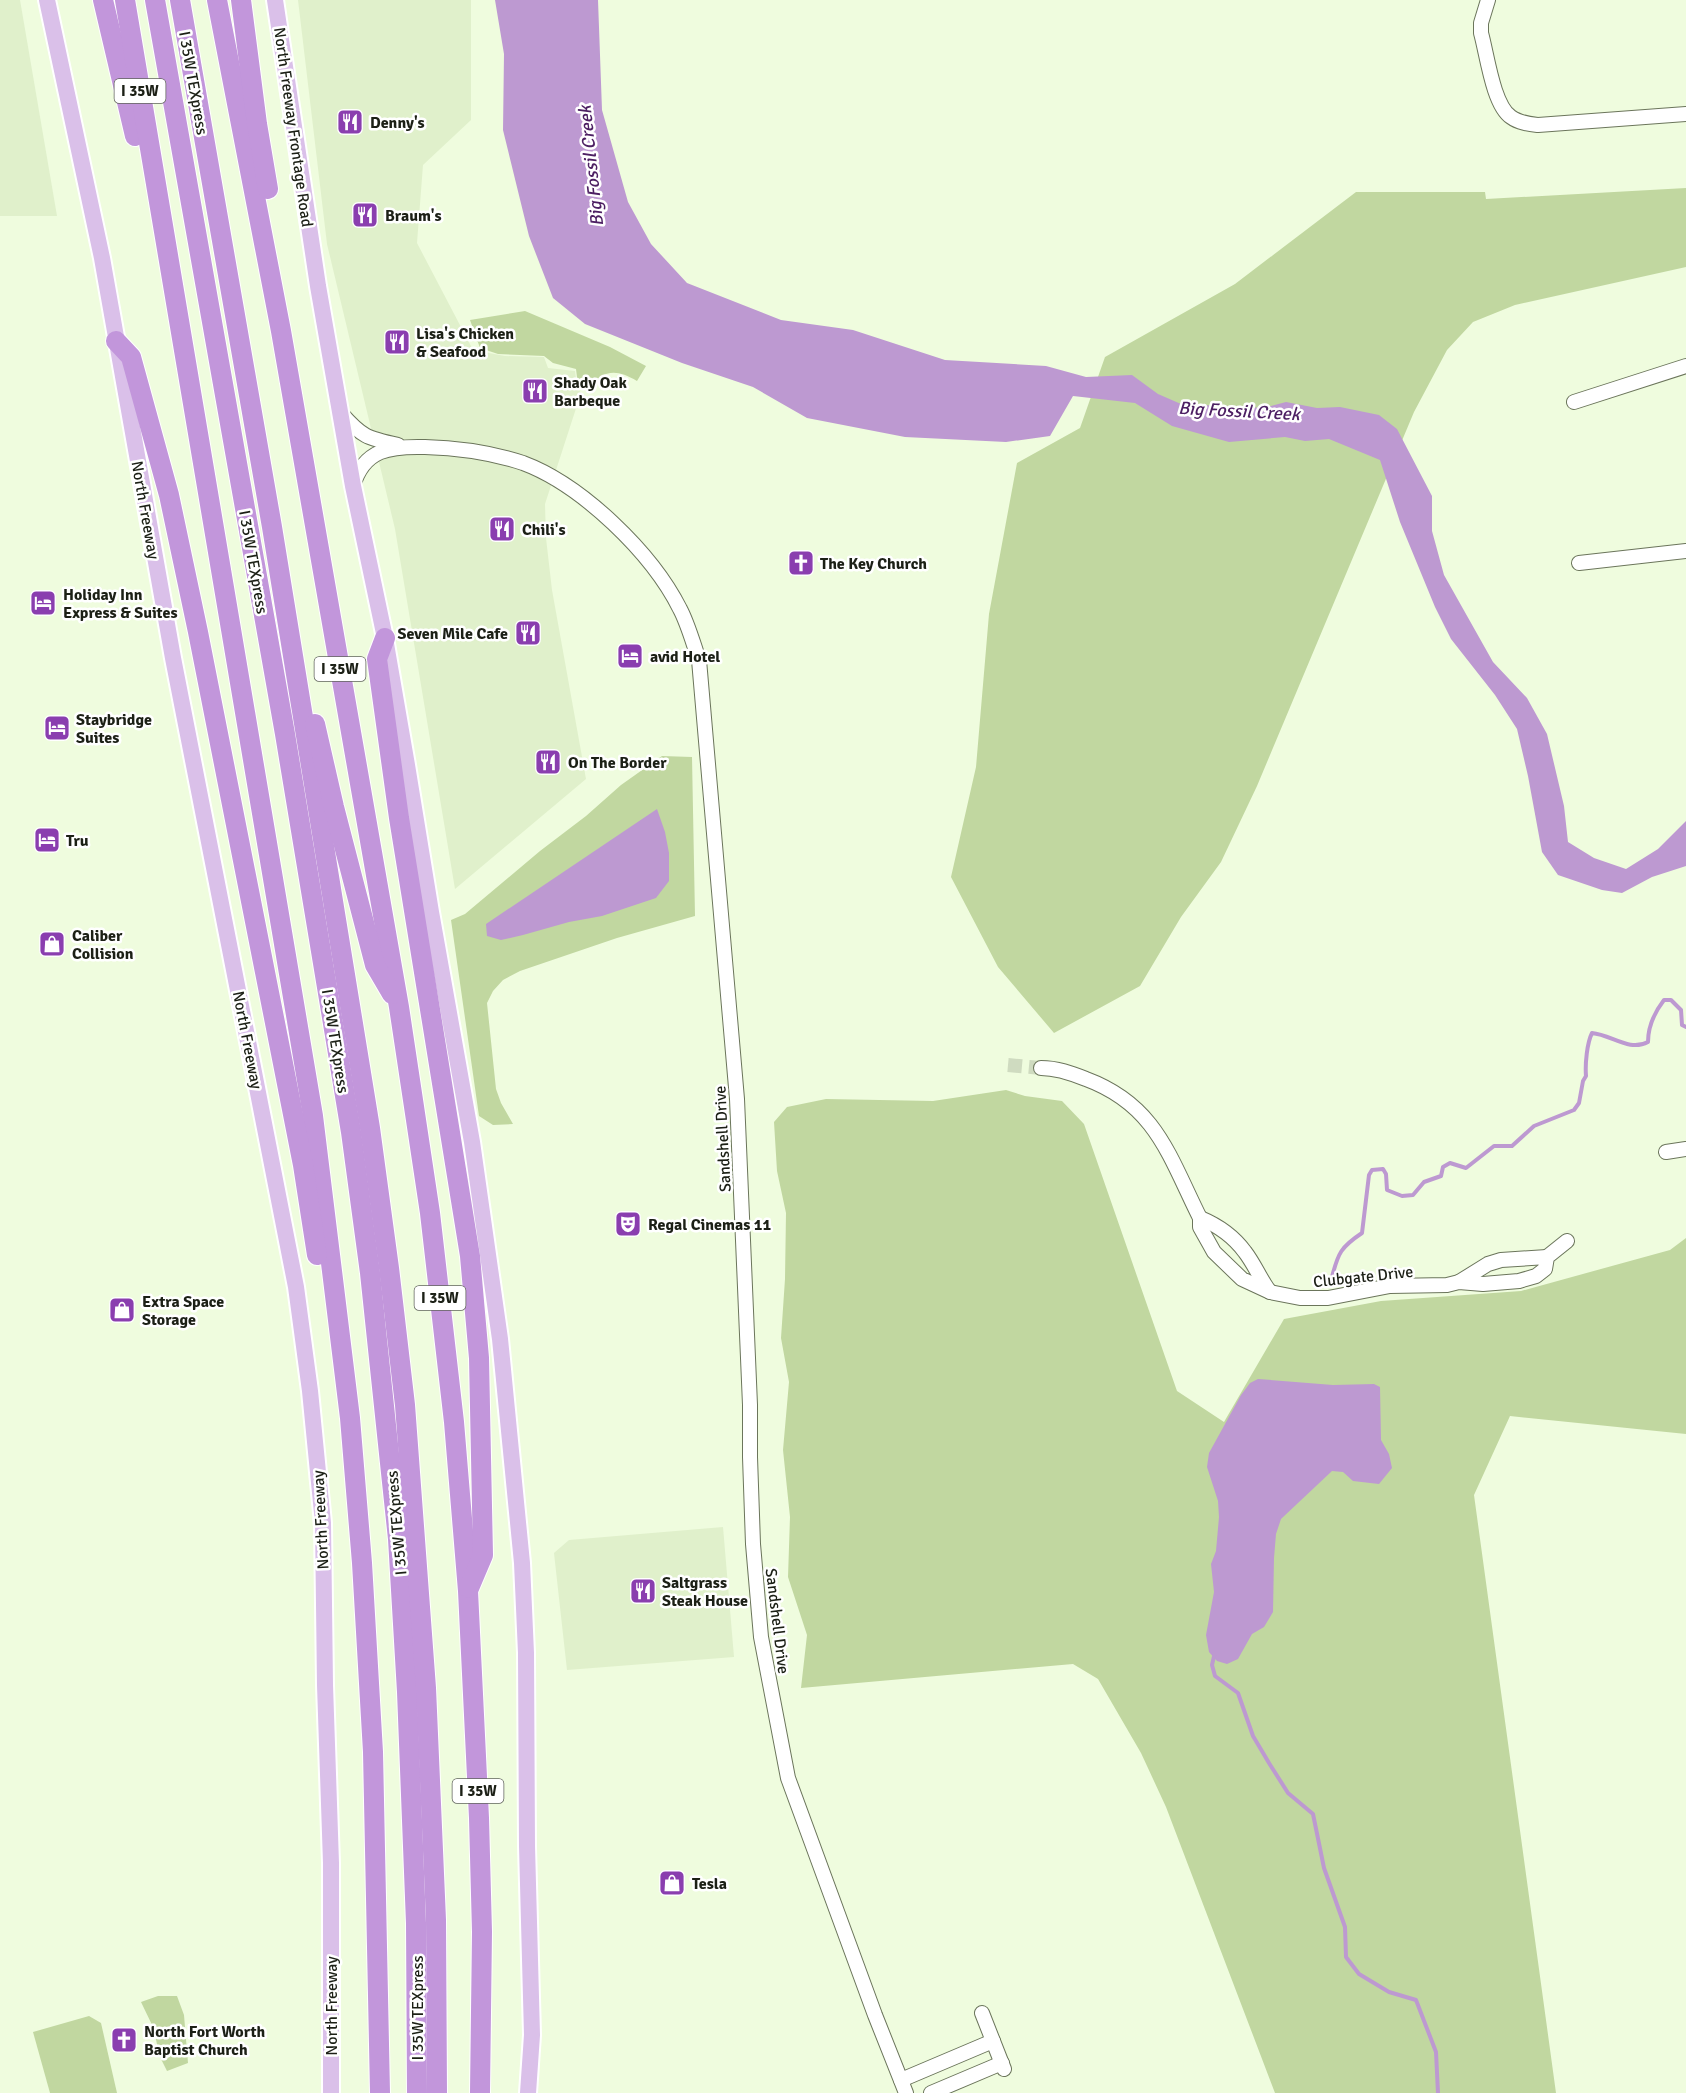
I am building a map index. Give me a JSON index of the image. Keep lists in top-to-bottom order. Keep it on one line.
{"streets":{"highway":["I 35W TEXpress","I 35W"],"main road":["North Freeway Frontage Road","North Freeway"],"street":["Sandshell Drive","Clubgate Drive"]},"crossings":[["North Freeway Frontage Road","Sandshell Drive"]],"water":["Big Fossil Creek"],"places":{"restaurant":["Denny's","Braum's","Lisa's Chicken & Seafood","Shady Oak Barbeque","Chili's","Seven Mile Cafe","On The Border","Saltgrass Steak House"],"church":["The Key Church","North Fort Worth Baptist Church"],"hotel":["Holiday Inn Express & Suites","avid Hotel","Staybridge Suites","Tru"],"shop":["Caliber Collision","Extra Space Storage","Tesla"],"theatre":["Regal Cinemas 11"]}}
